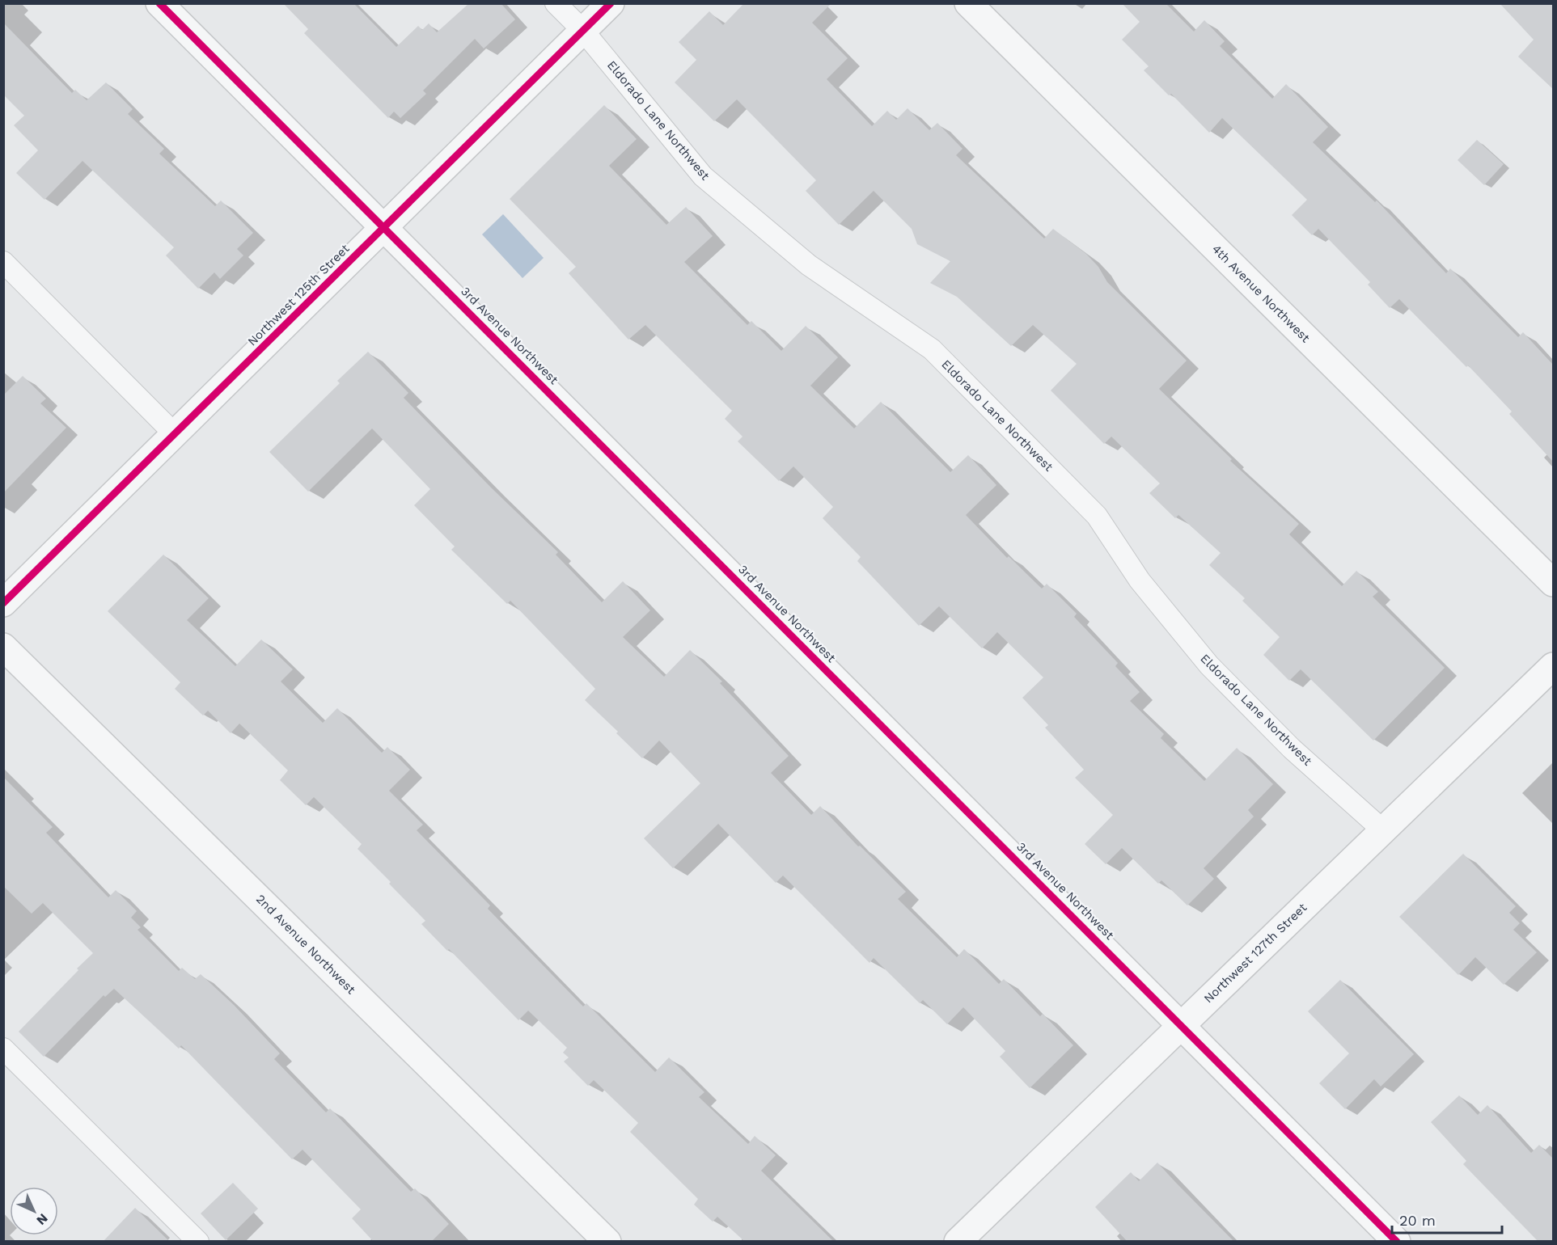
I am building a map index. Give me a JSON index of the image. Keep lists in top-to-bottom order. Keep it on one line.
{"streets":{"street":["4th Avenue Northwest","Northwest 125th Street","3rd Avenue Northwest","2nd Avenue Northwest","Northwest 127th Street"],"lane":["Eldorado Lane Northwest"]},"crossings":[["Eldorado Lane Northwest","Northwest 125th Street"],["Eldorado Lane Northwest","Northwest 127th Street"],["Northwest 125th Street","3rd Avenue Northwest"],["3rd Avenue Northwest","Northwest 127th Street"]],"scale_bar":"20 m","north":"bottom right"}
